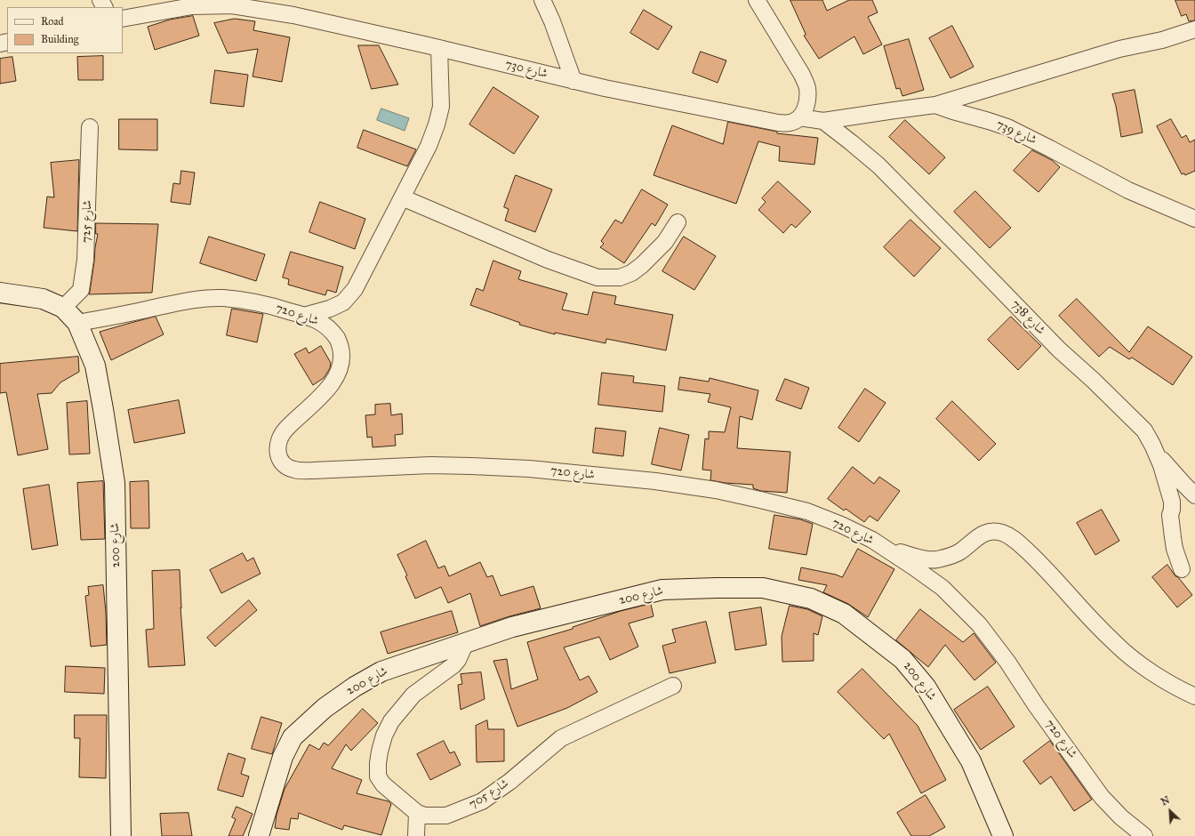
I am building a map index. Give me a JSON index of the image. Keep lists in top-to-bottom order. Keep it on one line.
{"streets":{"main road":["شارع 200"],"street":["شارع 730","شارع 739","شارع 725","شارع 720","شارع 738","شارع 705"]},"crossings":[["شارع 730","شارع 738"],["شارع 739","شارع 738"],["شارع 725","شارع 200"],["شارع 720","شارع 200"],["شارع 200","شارع 705"]],"legend":["Road","Building"],"north":"top left"}
